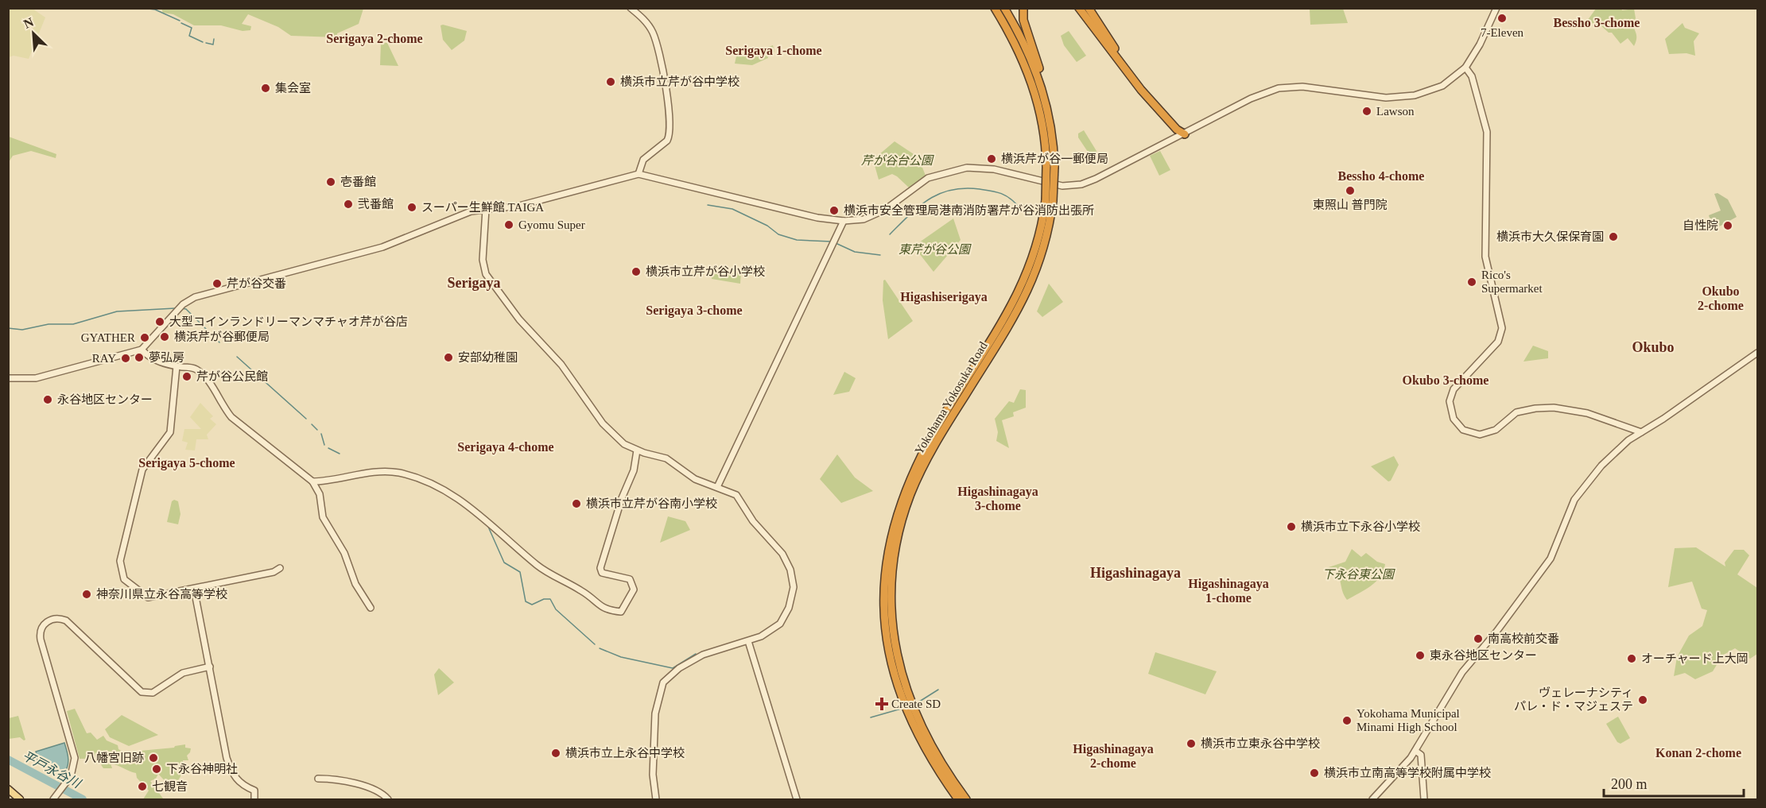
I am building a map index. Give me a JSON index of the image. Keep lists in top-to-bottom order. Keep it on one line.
{"streets":{"highway":["Yokohama Yokosuka Road"]},"districts":["Bessho 3-chome","Serigaya 2-chome","Serigaya 1-chome","Bessho 4-chome","Serigaya","Okubo 2-chome","Higashiserigaya","Serigaya 3-chome","Okubo","Okubo 3-chome","Serigaya 4-chome","Serigaya 5-chome","Higashinagaya 3-chome","Higashinagaya","Higashinagaya 1-chome","Higashinagaya 2-chome","Konan 2-chome"],"water":["平戸永谷川"],"parks":["芹が谷台公園","東芹が谷公園","下永谷東公園"],"places":{"other":["7-Eleven","横浜市立芹が谷中学校","集会室","Lawson","横浜芹が谷一郵便局","壱番館","東照山 普門院","弐番館","スーパー生鮮館 TAIGA","横浜市安全管理局港南消防署芹が谷消防出張所","Gyomu Super","自性院","横浜市大久保保育園","横浜市立芹が谷小学校","Rico's Supermarket","芹が谷交番","大型コインランドリーマンマチャオ芹が谷店","横浜芹が谷郵便局","GYATHER","夢弘房","安部幼稚園","RAY","芹が谷公民館","永谷地区センター","横浜市立芹が谷南小学校","横浜市立下永谷小学校","神奈川県立永谷高等学校","南高校前交番","東永谷地区センター","オーチャード上大岡","ヴェレーナシティ パレ・ド・マジェステ","Yokohama Municipal Minami High School","横浜市立東永谷中学校","横浜市立上永谷中学校","八幡宮旧跡","下永谷神明社","横浜市立南高等学校附属中学校","七観音"],"health":["Create SD"]},"scale_bar":"200 m","north":"top left"}
